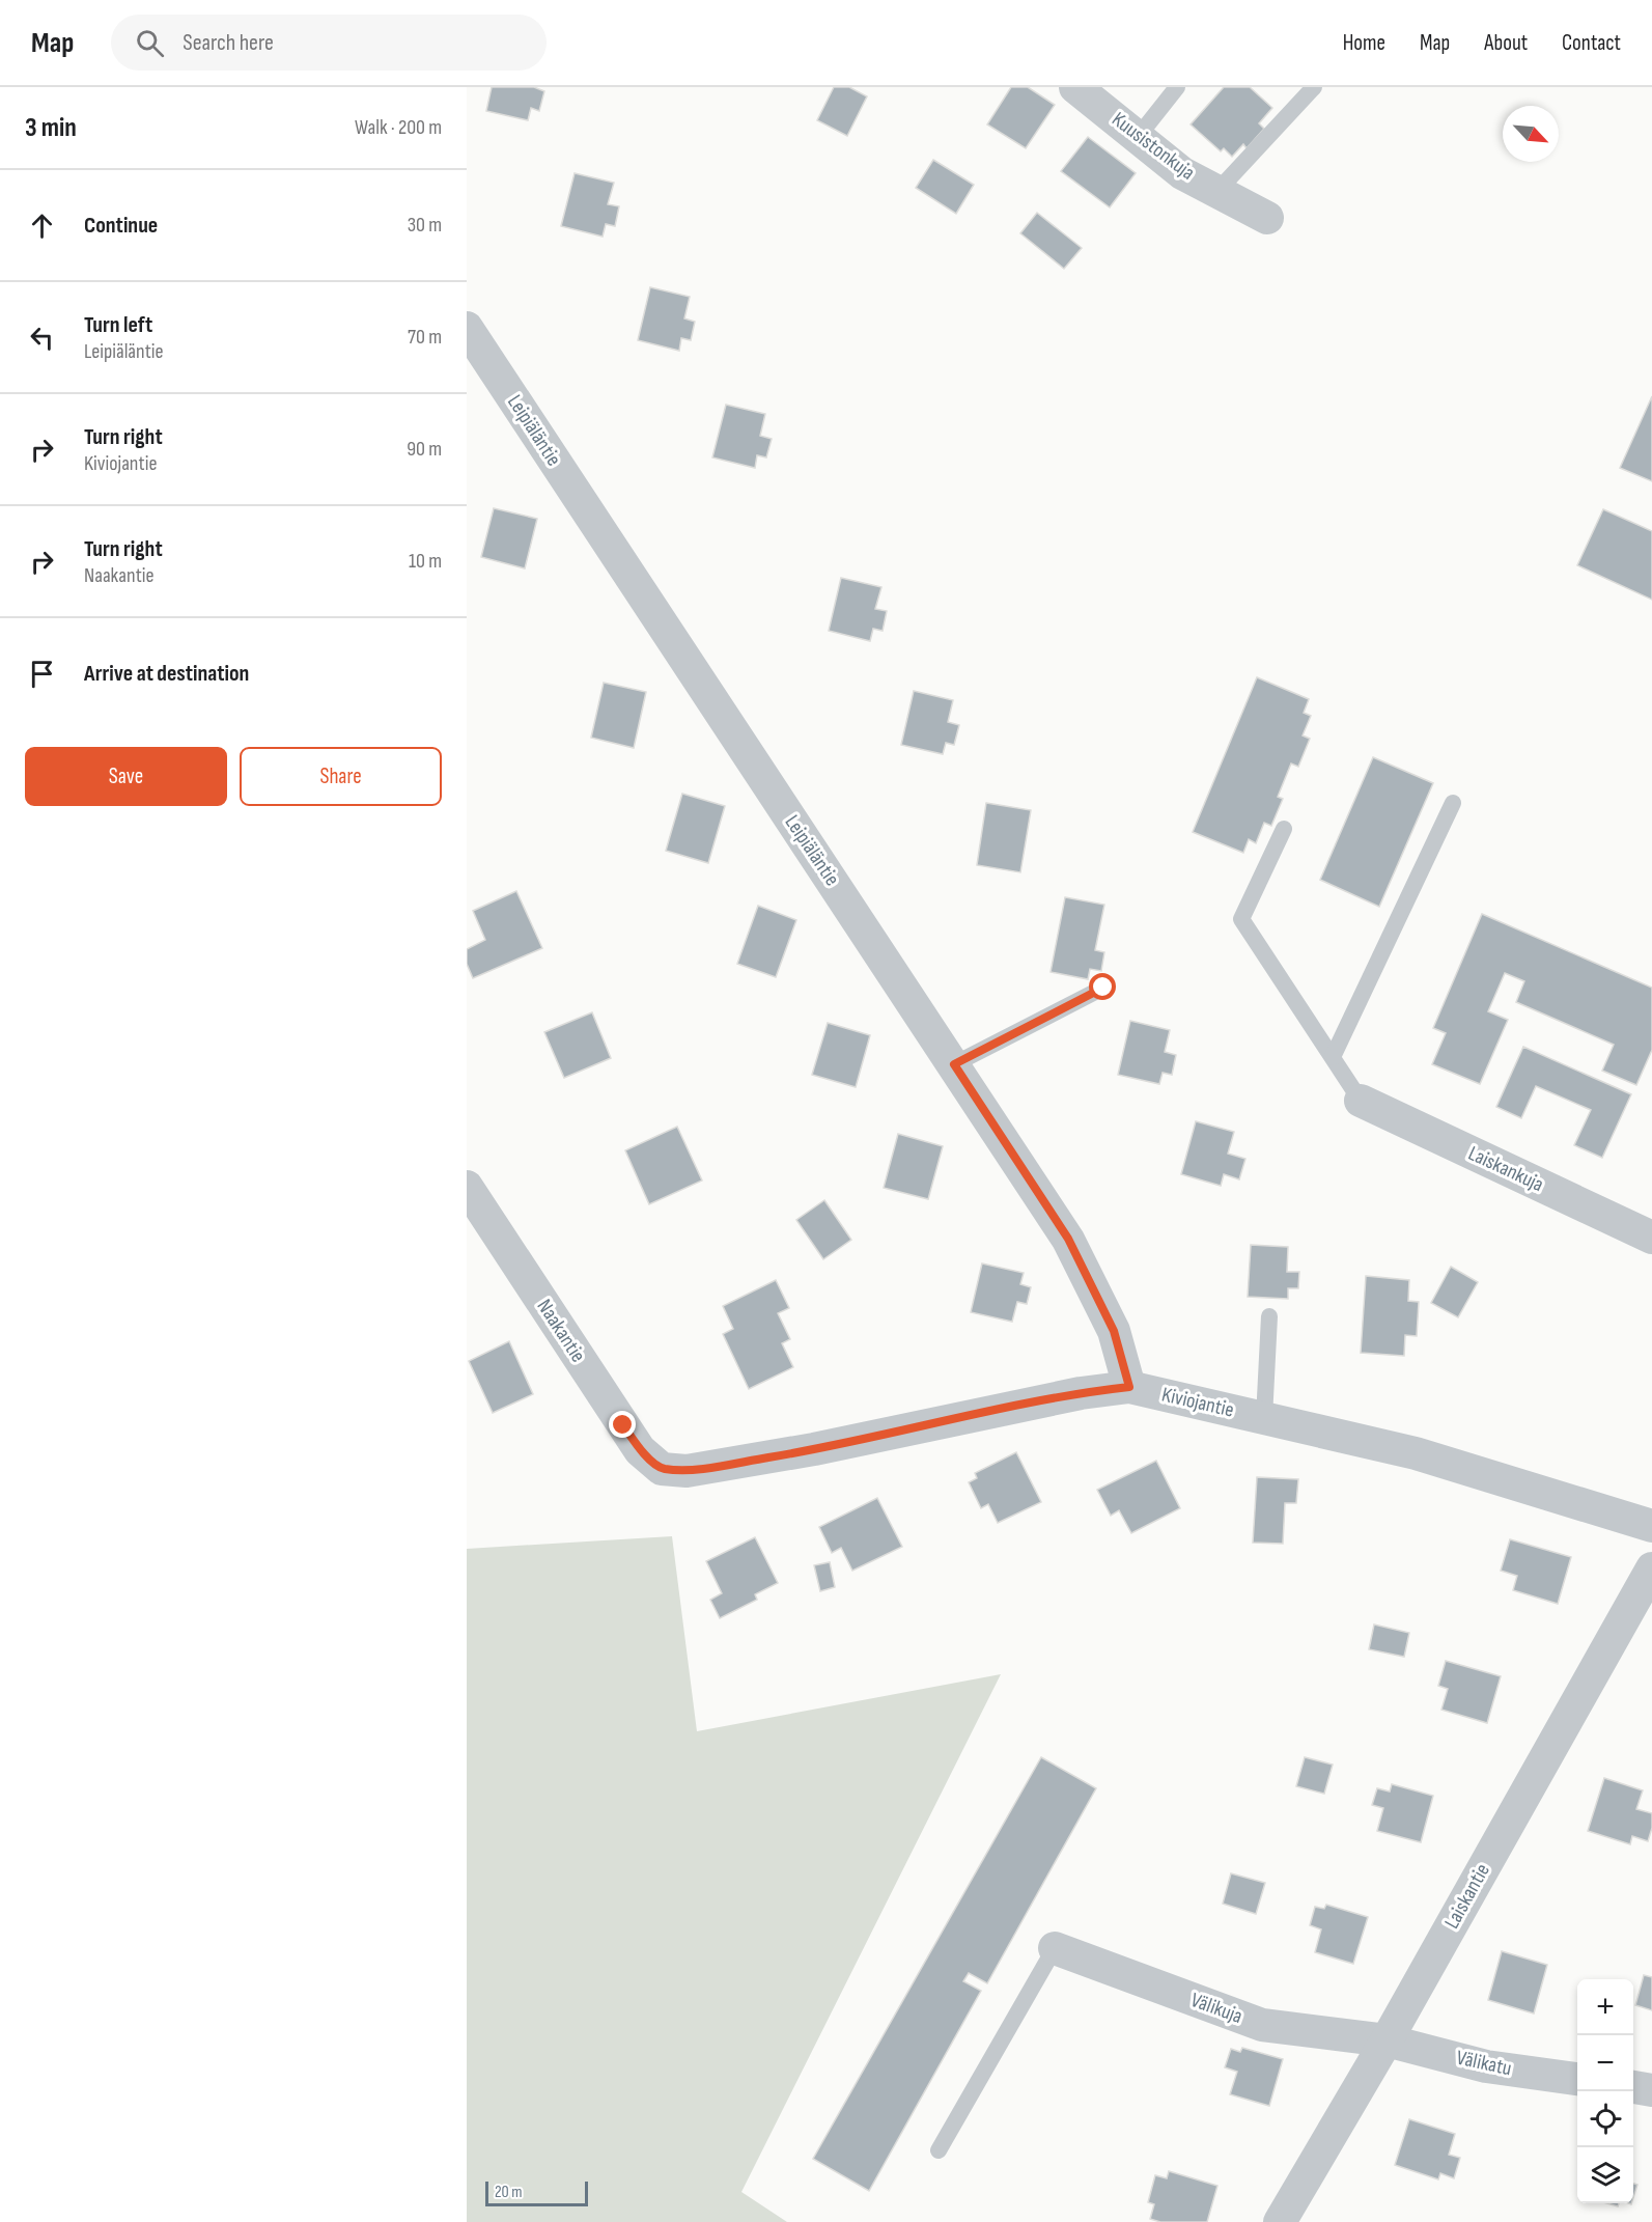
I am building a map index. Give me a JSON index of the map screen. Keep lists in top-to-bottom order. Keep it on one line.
{"streets":{"street":["Kuusistonkuja","Leipiäläntie","Laiskankuja","Naakantie","Kiviojantie","Laiskantie","Välikuja","Välikatu"]},"crossings":[["Leipiäläntie","Kiviojantie"],["Naakantie","Kiviojantie"],["Laiskantie","Välikuja"],["Laiskantie","Välikatu"],["Välikuja","Välikatu"]],"scale_bar":"20 m","north":"bottom right","page":{"header":"Map","search":"Search here","nav":["Home","Map","About","Contact"],"heading":["3 min","Walk · 200 m"],"list":[["Continue","30 m"],["Turn left","Leipiäläntie","70 m"],["Turn right","Kiviojantie","90 m"],["Turn right","Naakantie","10 m"],"Arrive at destination"],"buttons":["Save","Share"],"map_buttons":["+","−"],"scale":"20 m"}}
